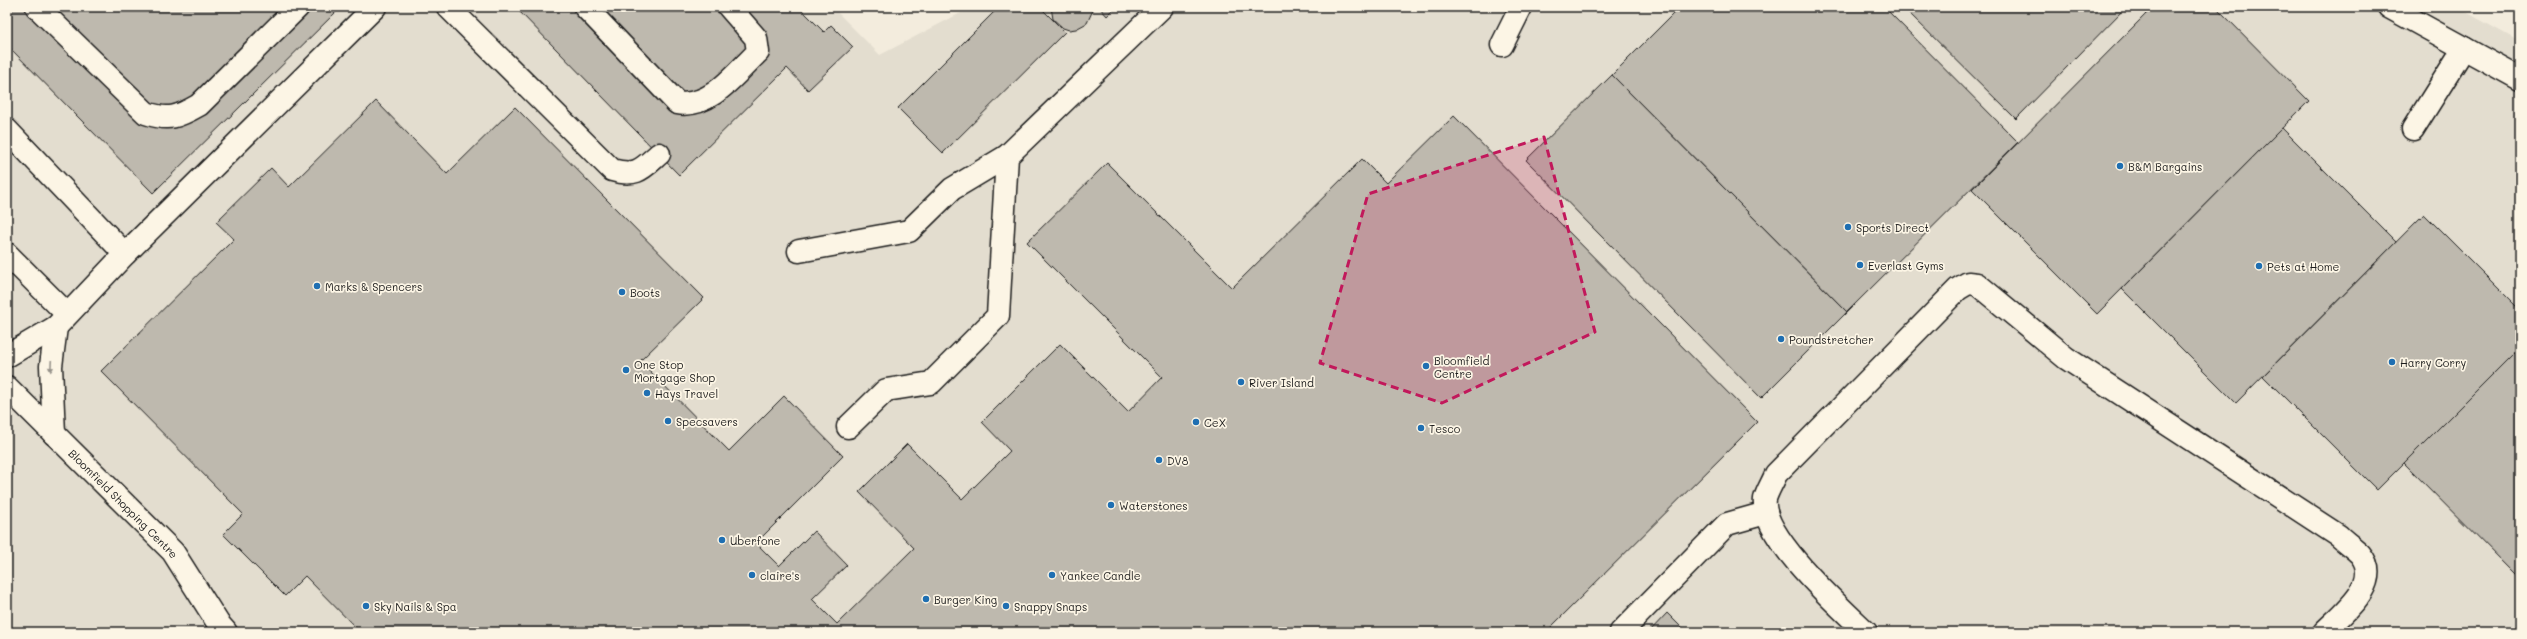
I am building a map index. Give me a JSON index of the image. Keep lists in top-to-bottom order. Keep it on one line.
{"streets":{"lane":["Bloomfield Shopping Centre"]},"places":["B&M Bargains","Sports Direct","Everlast Gyms","Pets at Home","Marks & Spencers","Boots","Poundstretcher","Harry Corry","Bloomfield Centre","One Stop Mortgage Shop","River Island","Hays Travel","Specsavers","CeX","Tesco","DV8","Waterstones","Uberfone","claire's","Yankee Candle","Burger King","Sky Nails & Spa","Snappy Snaps"]}
